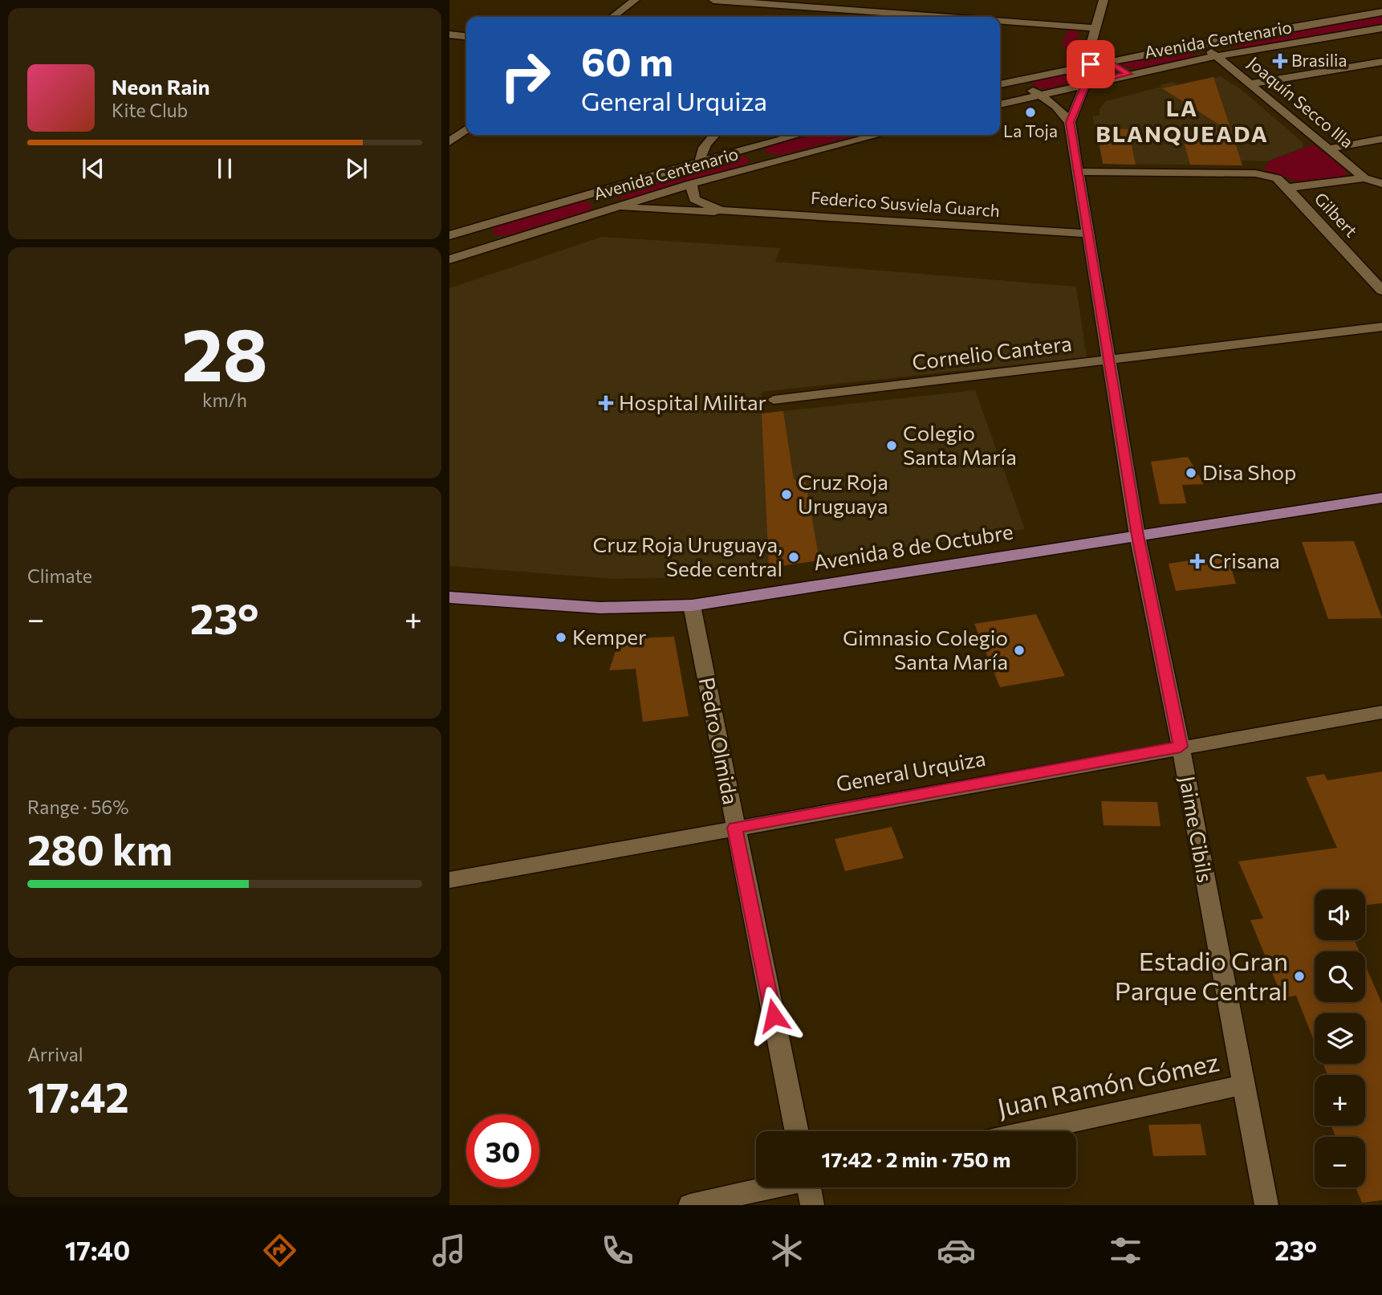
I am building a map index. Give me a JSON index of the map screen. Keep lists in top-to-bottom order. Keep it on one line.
{"streets":{"main road":["Avenida 8 de Octubre"],"street":["Avenida Centenario","Joaquín Secco Illa","Federico Susviela Guarch","Gilbert","Cornelio Cantera","Pedro Olmida","General Urquiza","Jaime Cibils","Juan Ramón Gómez"]},"crossings":[["Avenida Centenario","Joaquín Secco Illa"],["Avenida Centenario","Federico Susviela Guarch"],["Federico Susviela Guarch","Jaime Cibils"],["Cornelio Cantera","Jaime Cibils"],["Avenida 8 de Octubre","Pedro Olmida"],["Avenida 8 de Octubre","Jaime Cibils"],["Pedro Olmida","General Urquiza"],["General Urquiza","Jaime Cibils"],["Jaime Cibils","Juan Ramón Gómez"]],"districts":["LA BLANQUEADA"],"places":{"health":["Brasilia","Hospital Militar","Crisana"],"other":["La Toja","Colegio Santa María","Disa Shop","Cruz Roja Uruguaya","Cruz Roja Uruguaya, Sede central","Kemper","Gimnasio Colegio Santa María","Estadio Gran Parque Central"]},"page":{"turn":["60 m","General Urquiza"],"song":["Neon Rain","Kite Club"],"tile":[["28","km/h"],"Climate",["Range · 56%","280 km"],["Arrival","17:42"]],"heat":["−","23°","+"],"map_buttons":["+","−"],"limit":"30","trip":"17:42 · 2 min · 750 m","tabs":["17:40","23°"]}}
